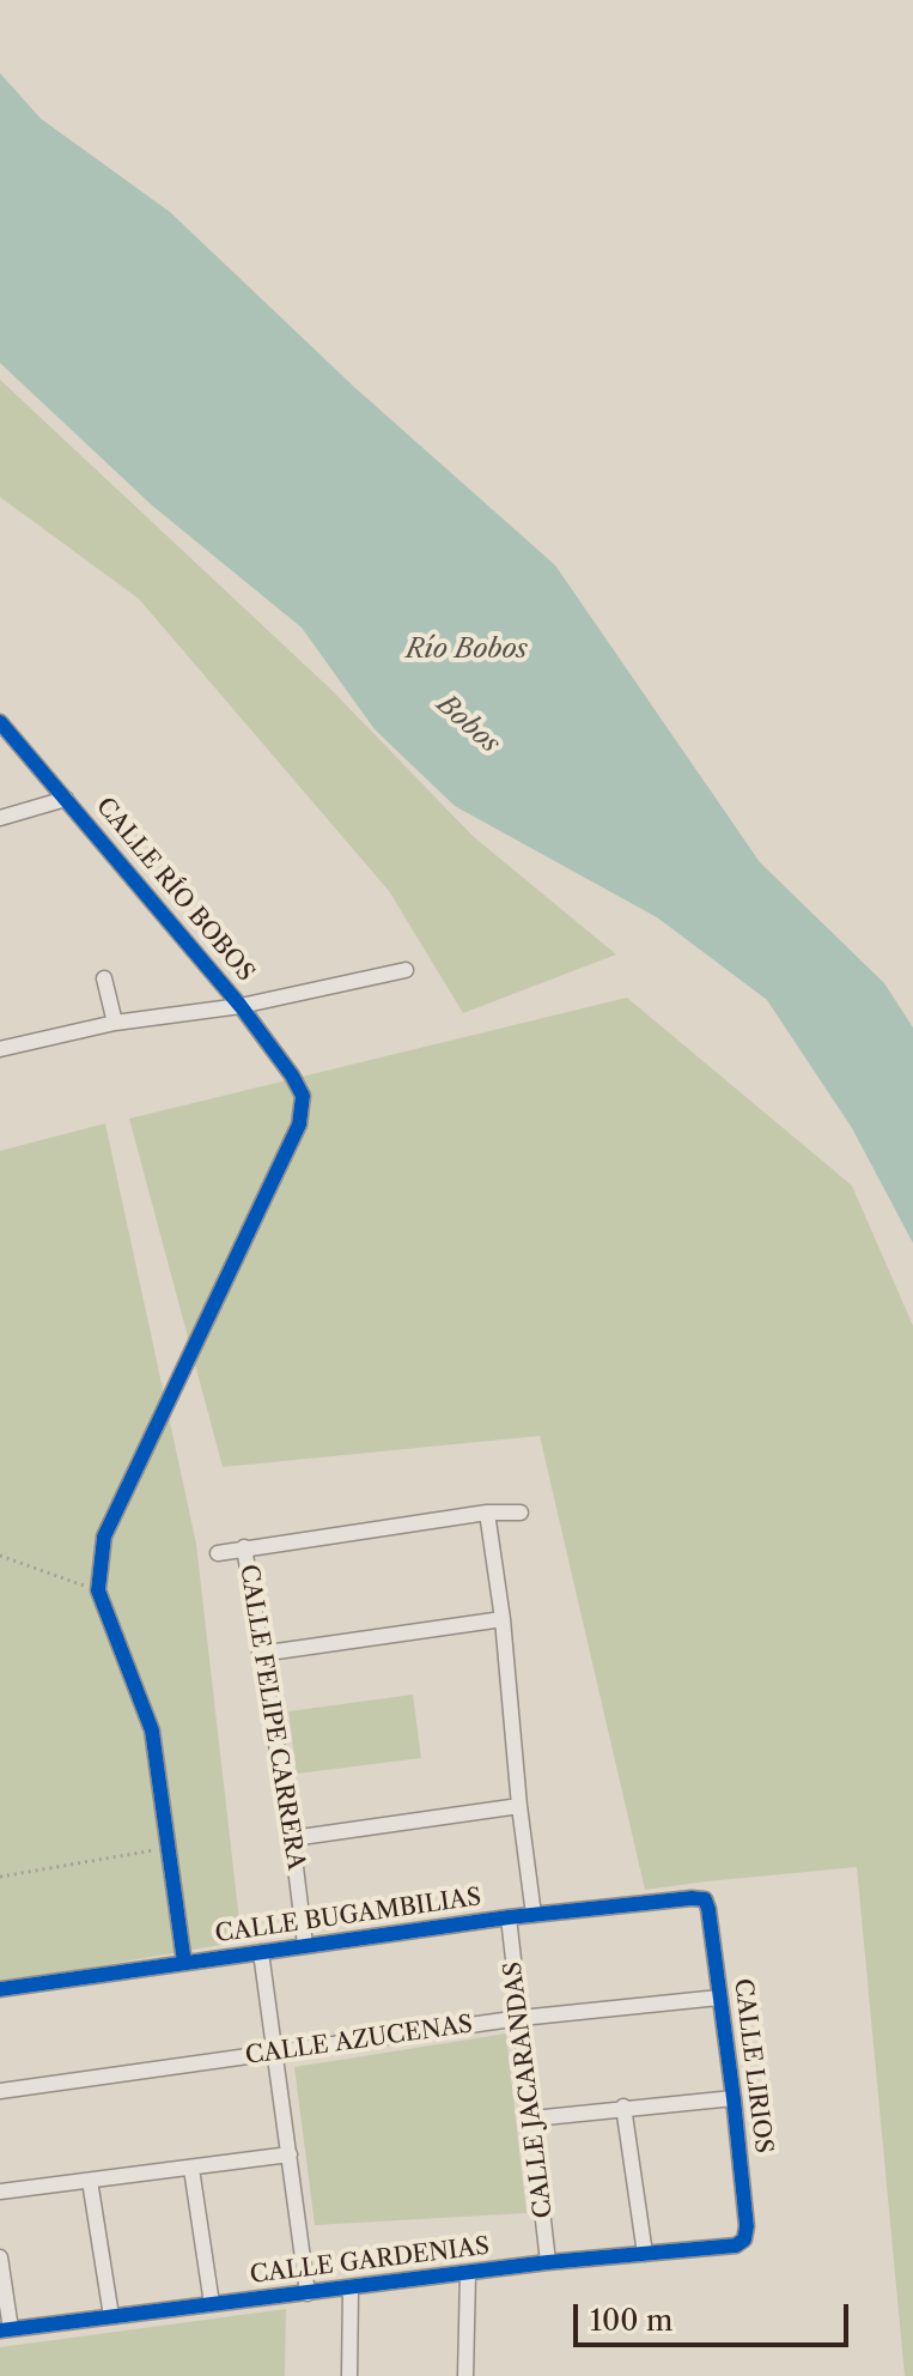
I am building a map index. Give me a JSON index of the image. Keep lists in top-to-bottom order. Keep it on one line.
{"streets":{"street":["CALLE RÍO BOBOS","CALLE FELIPE CARRERA","CALLE BUGAMBILIAS","CALLE AZUCENAS","CALLE LIRIOS","CALLE JACARANDAS","CALLE GARDENIAS"]},"crossings":[["CALLE FELIPE CARRERA","CALLE BUGAMBILIAS"],["CALLE BUGAMBILIAS","CALLE LIRIOS"],["CALLE BUGAMBILIAS","CALLE JACARANDAS"],["CALLE AZUCENAS","CALLE LIRIOS"],["CALLE AZUCENAS","CALLE JACARANDAS"],["CALLE LIRIOS","CALLE GARDENIAS"],["CALLE JACARANDAS","CALLE GARDENIAS"]],"water":["Río Bobos","Bobos"],"scale_bar":"100 m"}
